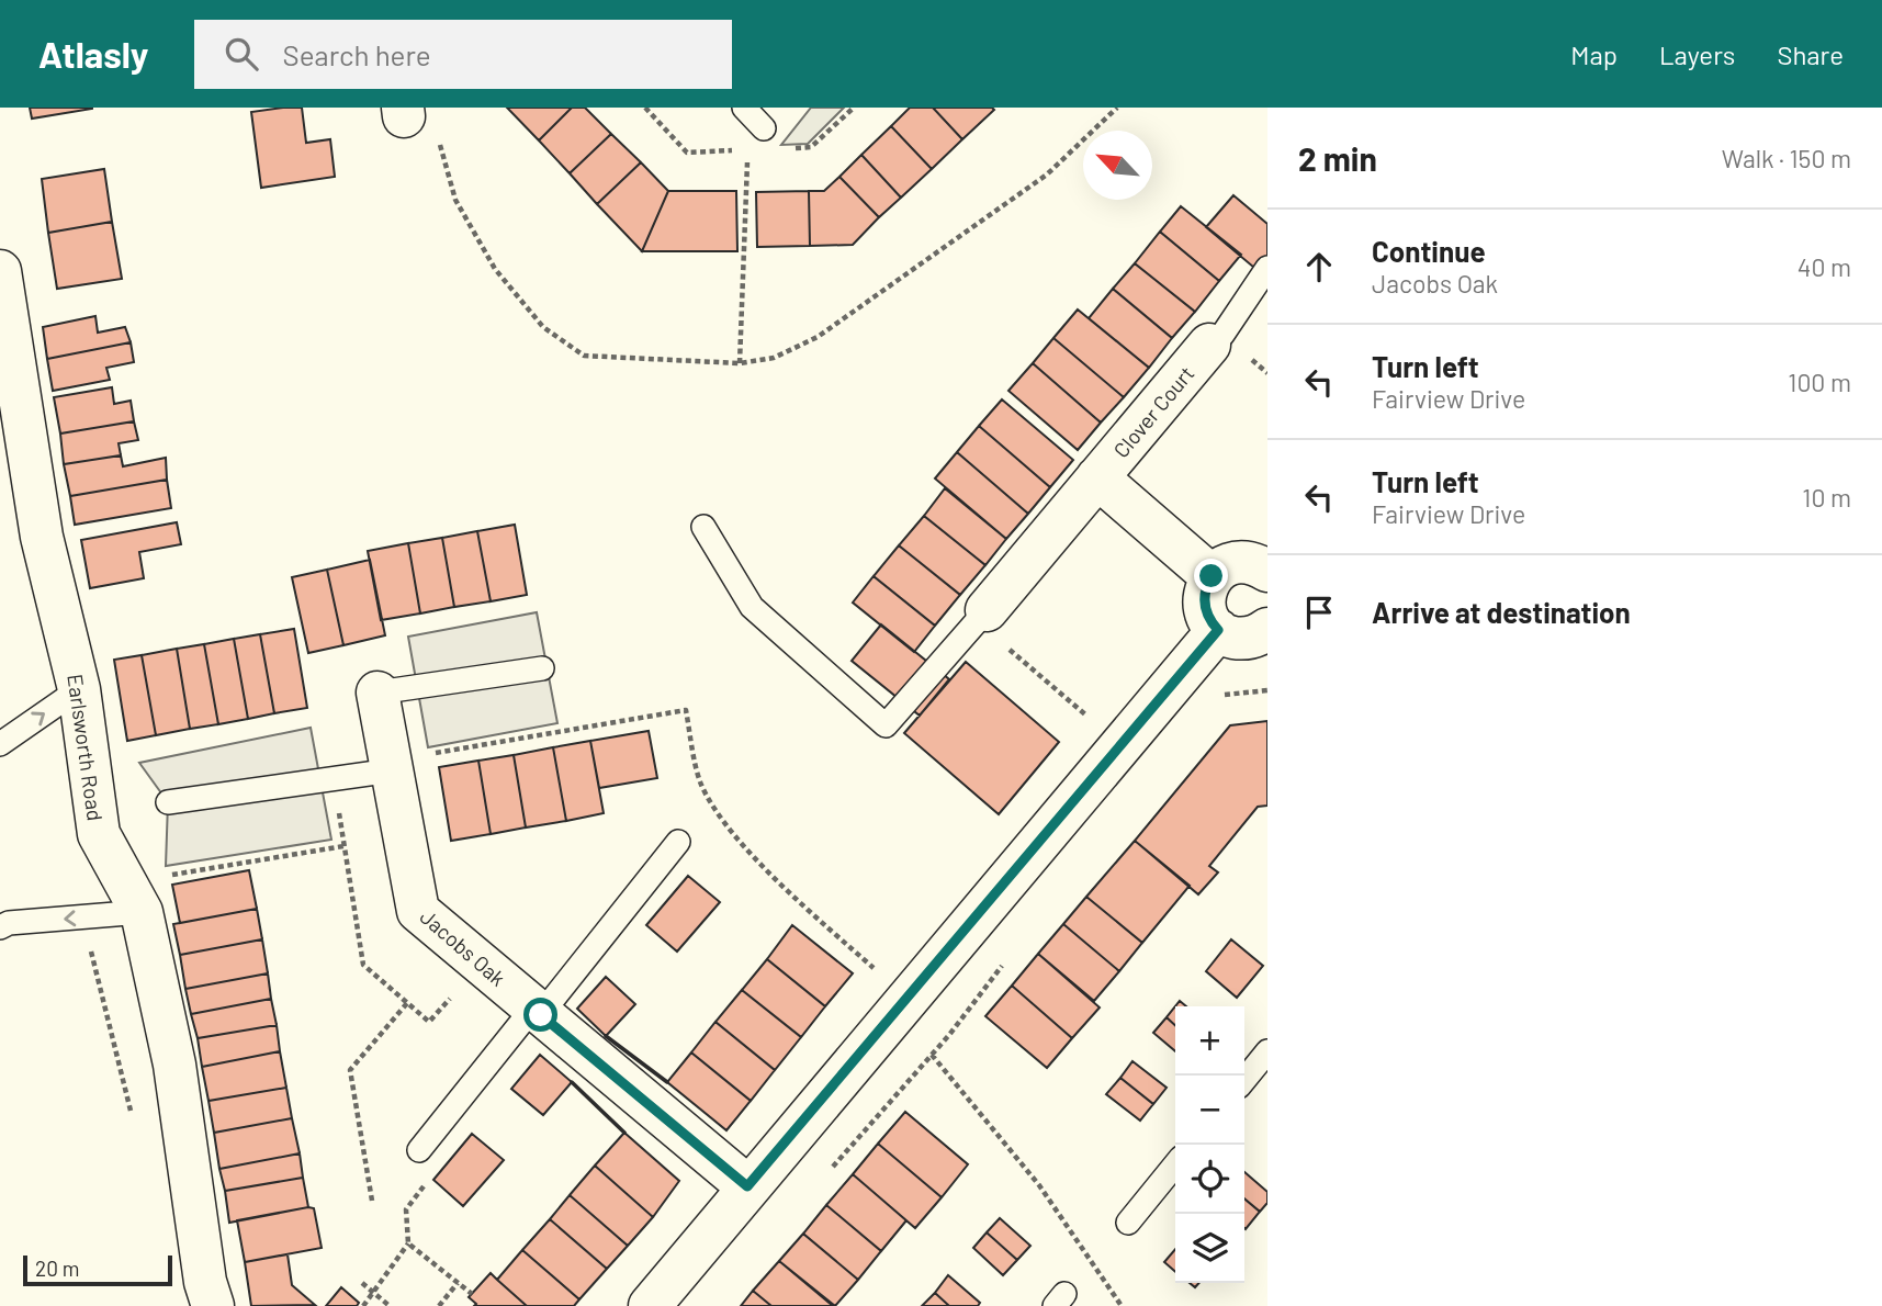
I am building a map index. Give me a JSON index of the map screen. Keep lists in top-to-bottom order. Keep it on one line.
{"streets":{"street":["Clover Court","Earlsworth Road","Jacobs Oak"]},"scale_bar":"20 m","north":"top left","page":{"header":"Atlasly","search":"Search here","nav":["Map","Layers","Share"],"heading":["2 min","Walk · 150 m"],"list":[["Continue","Jacobs Oak","40 m"],["Turn left","Fairview Drive","100 m"],["Turn left","Fairview Drive","10 m"],"Arrive at destination"],"map_buttons":["+","−"],"scale":"20 m"}}
